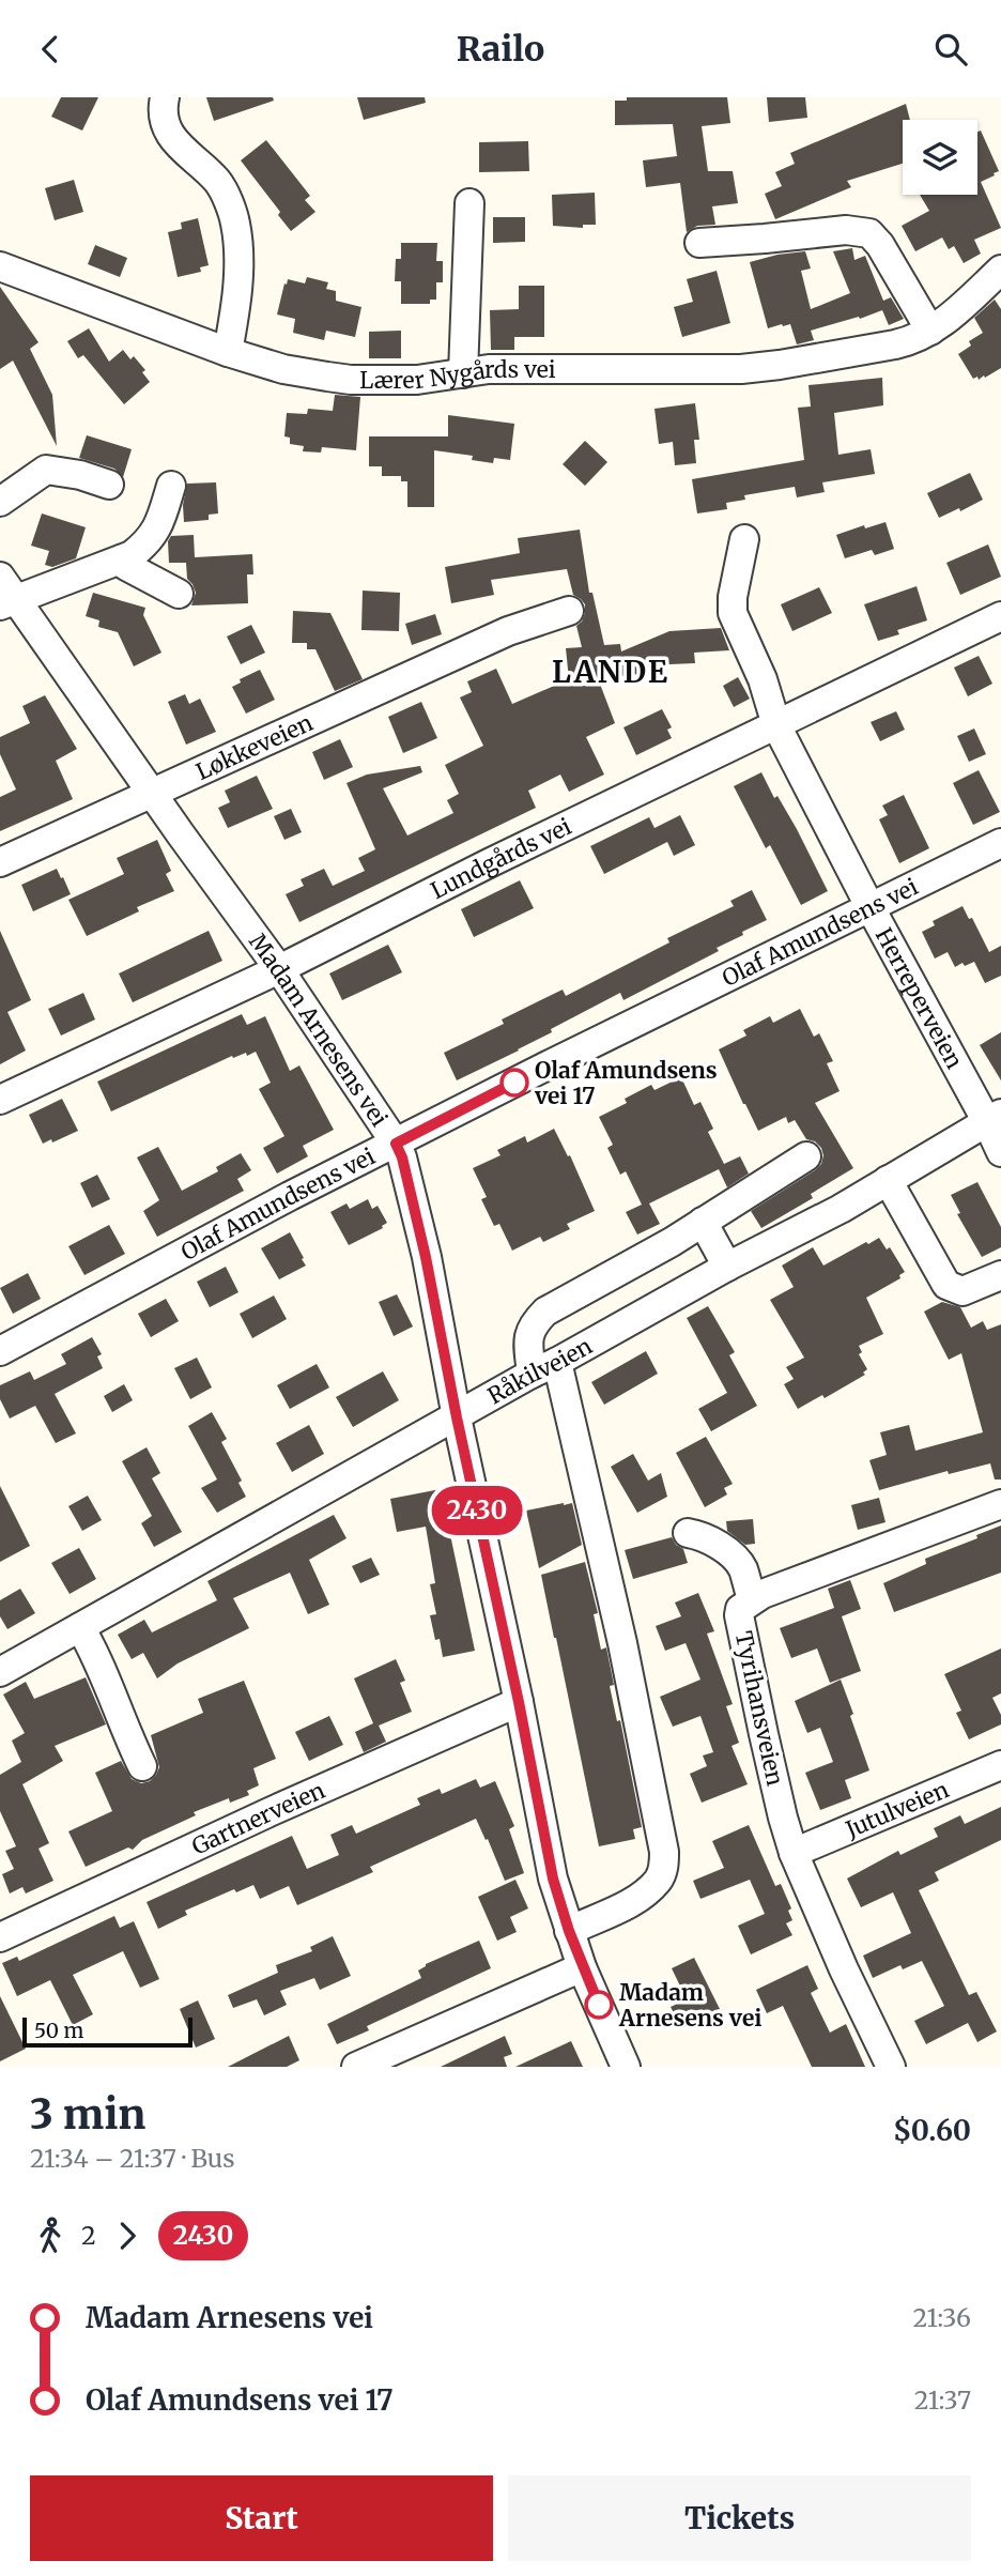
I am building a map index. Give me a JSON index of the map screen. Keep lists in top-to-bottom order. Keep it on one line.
{"streets":{"street":["Lærer Nygårds vei","Løkkeveien","Lundgårds vei","Olaf Amundsens vei","Herreperveien","Madam Arnesens vei","Råkilveien","Tyrihansveien","Jutulveien","Gartnerveien"]},"crossings":[["Løkkeveien","Madam Arnesens vei"],["Lundgårds vei","Herreperveien"],["Lundgårds vei","Madam Arnesens vei"],["Olaf Amundsens vei","Herreperveien"],["Olaf Amundsens vei","Madam Arnesens vei"],["Herreperveien","Råkilveien"],["Madam Arnesens vei","Råkilveien"],["Madam Arnesens vei","Gartnerveien"],["Tyrihansveien","Jutulveien"]],"districts":["LANDE"],"places":["Olaf Amundsens vei 17","Madam Arnesens vei"],"lines":["bus line 2430"],"scale_bar":"50 m","page":{"header":"Railo","on_map":"2430","scale":"50 m","heading":["3 min","21:34 – 21:37 · Bus","$0.60"],"legs":["2","2430"],"list":[{"name":"Madam Arnesens vei","value":"21:36"},{"name":"Olaf Amundsens vei 17","value":"21:37"}],"buttons":["Start","Tickets"]}}
